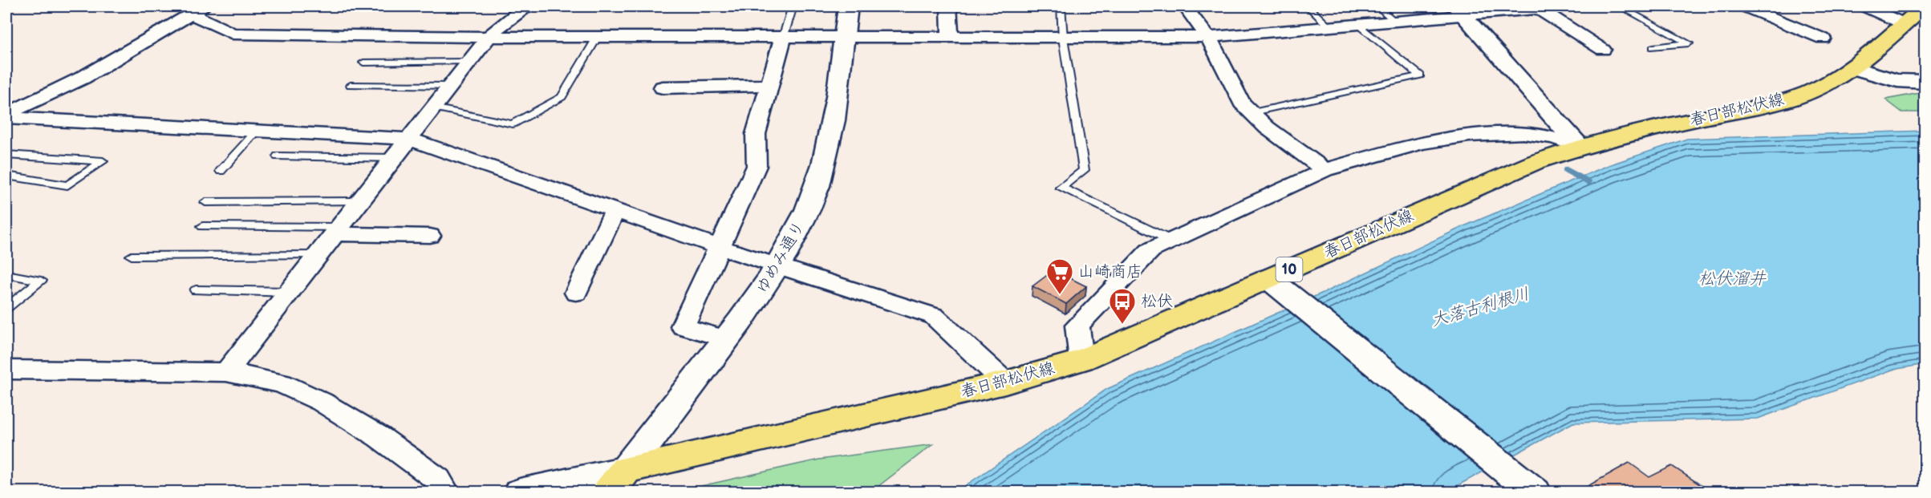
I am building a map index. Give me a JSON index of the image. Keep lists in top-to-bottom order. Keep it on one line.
{"streets":{"main road":["春日部松伏線","10"],"street":["ゆめみ通り"]},"crossings":[["春日部松伏線","ゆめみ通り"]],"water":["松伏溜井","大落古利根川"],"places":{"supermarket":["山崎商店"],"bus stop":["松伏"]}}
